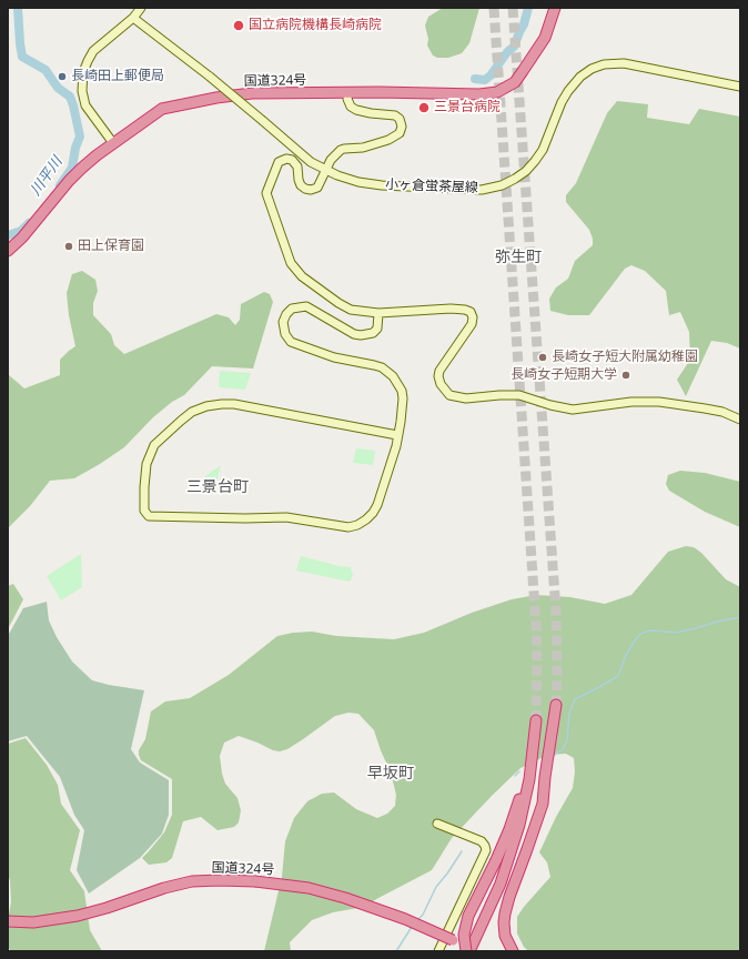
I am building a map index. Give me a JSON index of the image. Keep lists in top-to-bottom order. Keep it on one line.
{"streets":{"highway":["国道324号"],"street":["小ヶ倉蛍茶屋線"]},"districts":["弥生町","三景台町","早坂町"],"water":["川平川"],"places":["国立病院機構長崎病院","長崎田上郵便局","三景台病院","田上保育園","長崎女子短大附属幼稚園","長崎女子短期大学"]}
